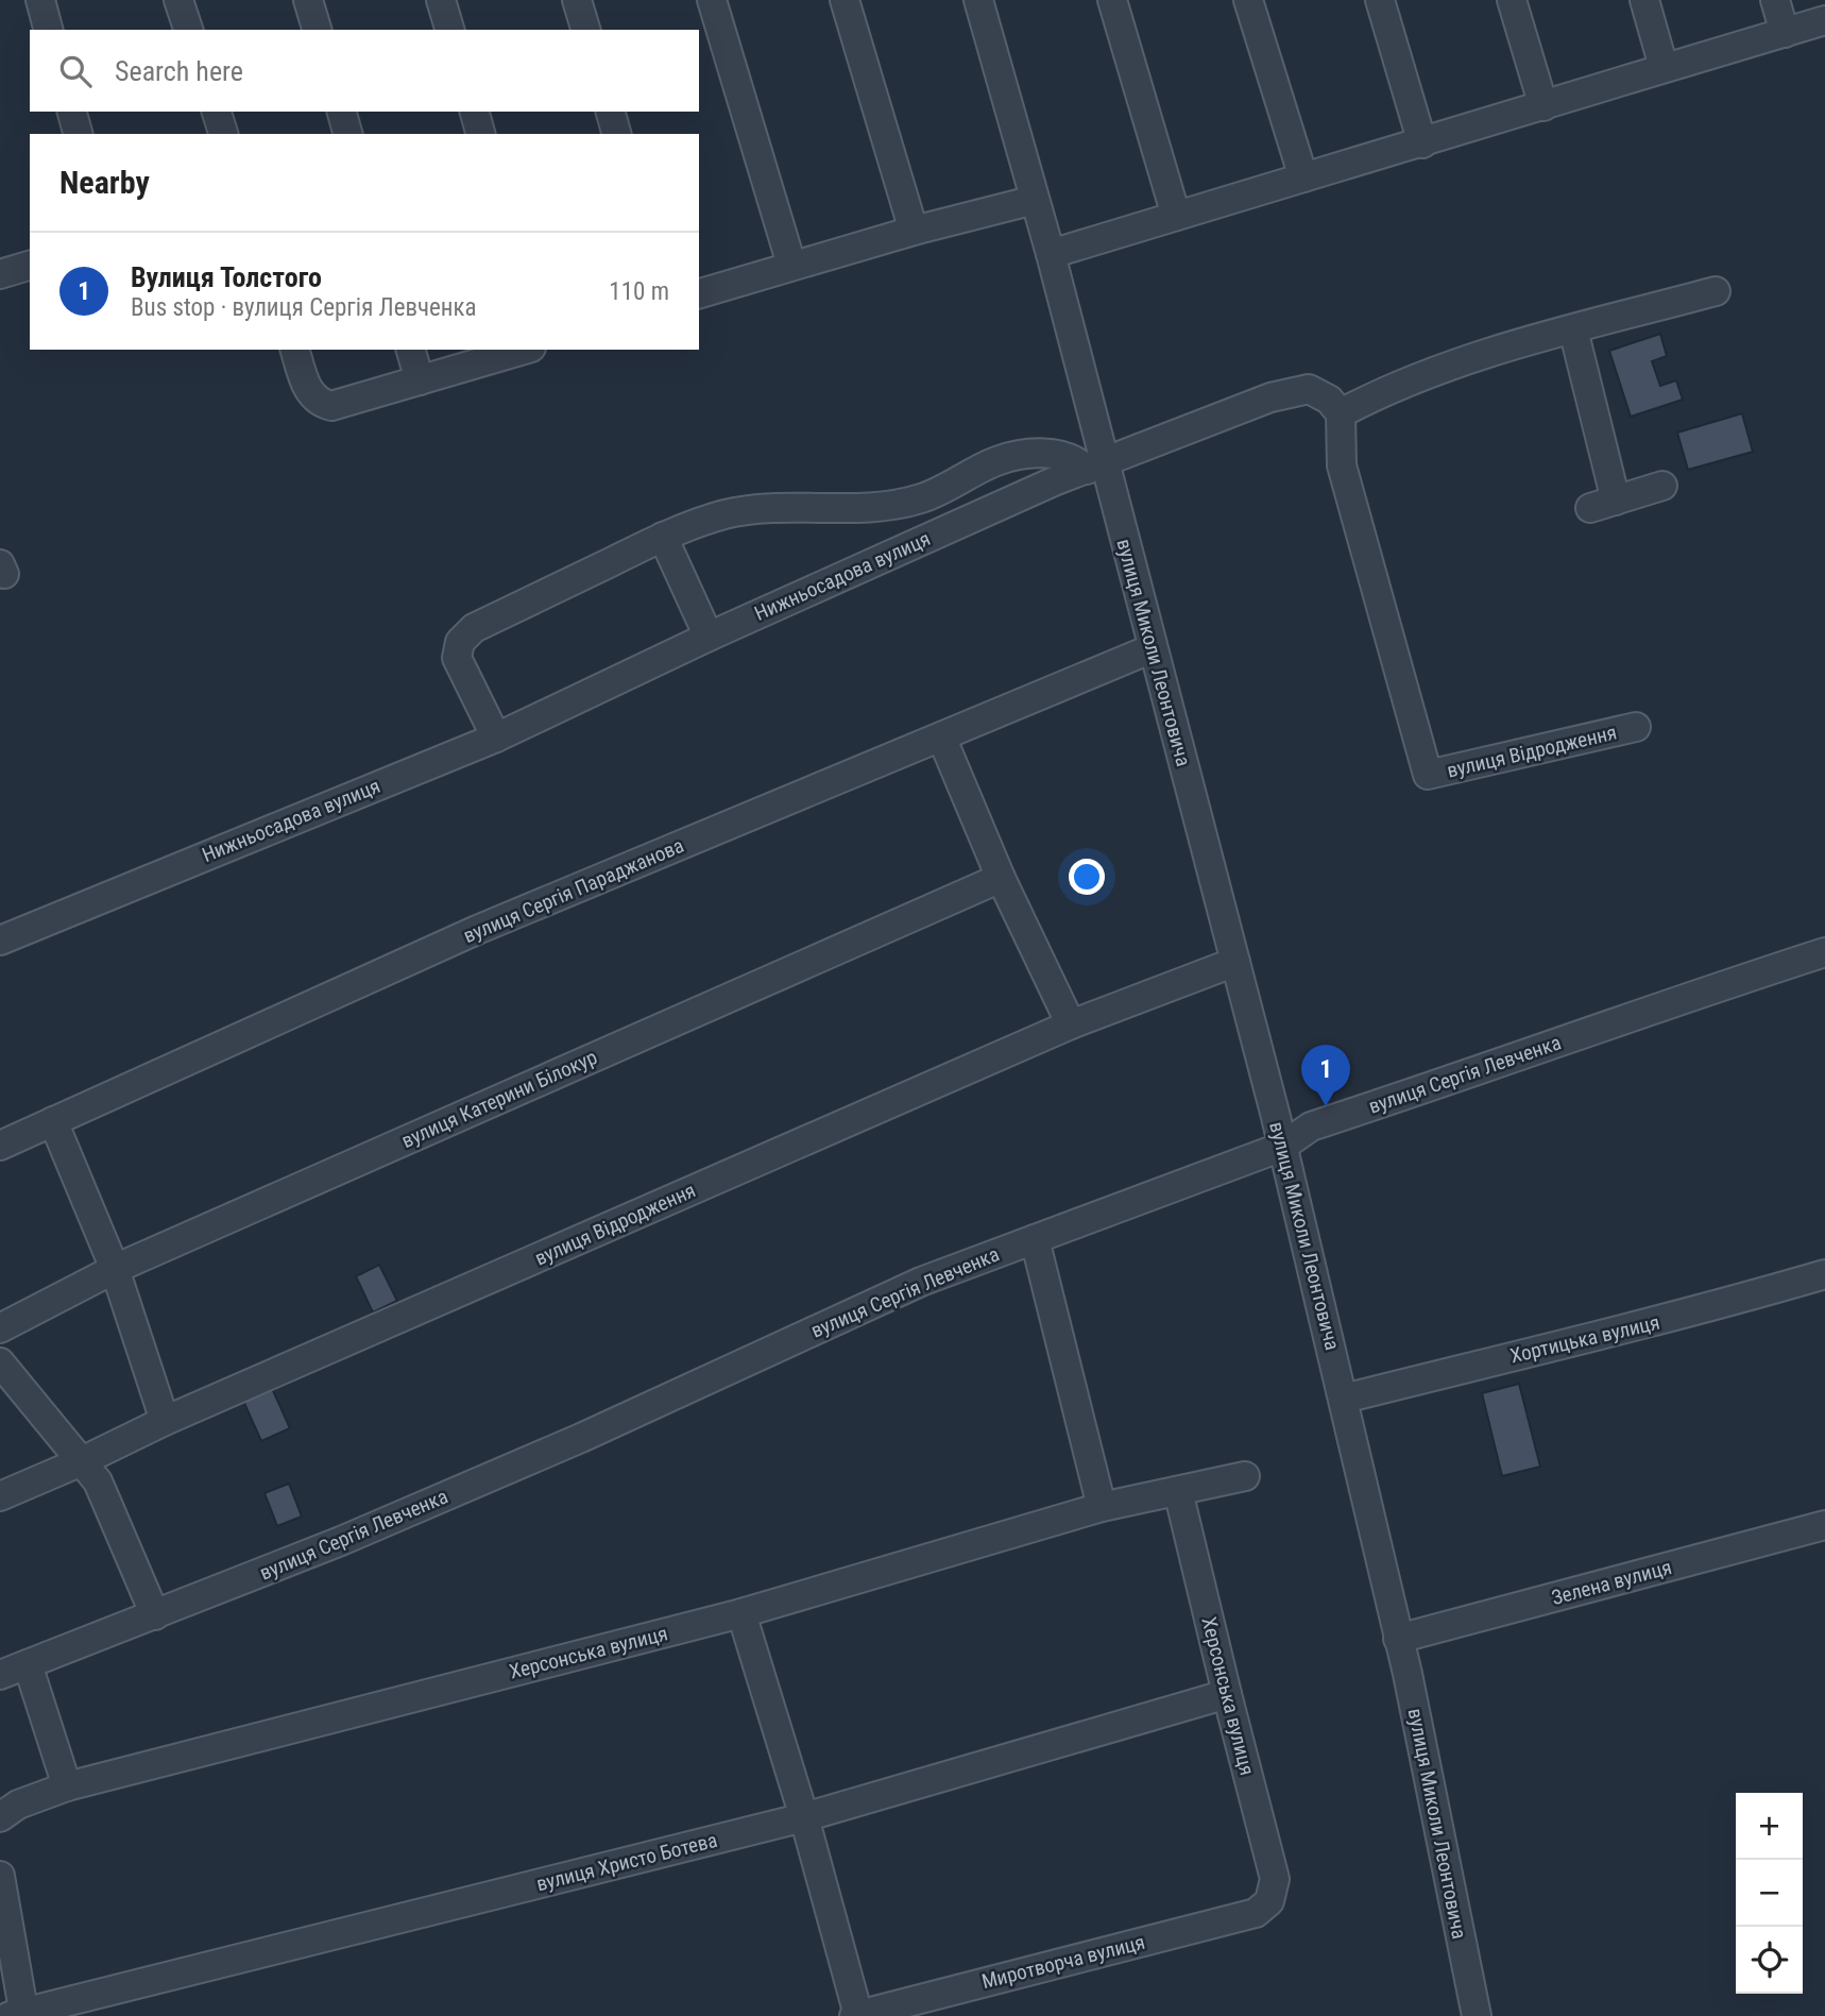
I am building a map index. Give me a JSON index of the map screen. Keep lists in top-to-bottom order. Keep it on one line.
{"streets":{"street":["Нижньосадова вулиця","вулиця Миколи Леонтовича","вулиця Відродження","вулиця Сергія Параджанова","вулиця Сергія Левченка","вулиця Катерини Білокур","Хортицька вулиця","Зелена вулиця","Херсонська вулиця","вулиця Христо Ботева","Миротворча вулиця"]},"crossings":[["Нижньосадова вулиця","вулиця Миколи Леонтовича"],["Нижньосадова вулиця","вулиця Відродження"],["вулиця Миколи Леонтовича","вулиця Відродження"],["вулиця Миколи Леонтовича","вулиця Сергія Параджанова"],["вулиця Миколи Леонтовича","вулиця Сергія Левченка"],["вулиця Миколи Леонтовича","Хортицька вулиця"],["вулиця Миколи Леонтовича","Зелена вулиця"],["Херсонська вулиця","вулиця Христо Ботева"],["Херсонська вулиця","Миротворча вулиця"]],"page":{"search":"Search here","heading":"Nearby","list":[{"mark":"1","name":"Вулиця Толстого","note":"Bus stop · вулиця Сергія Левченка","value":"110 m"}],"pins":"1","map_buttons":["+","−"]}}
